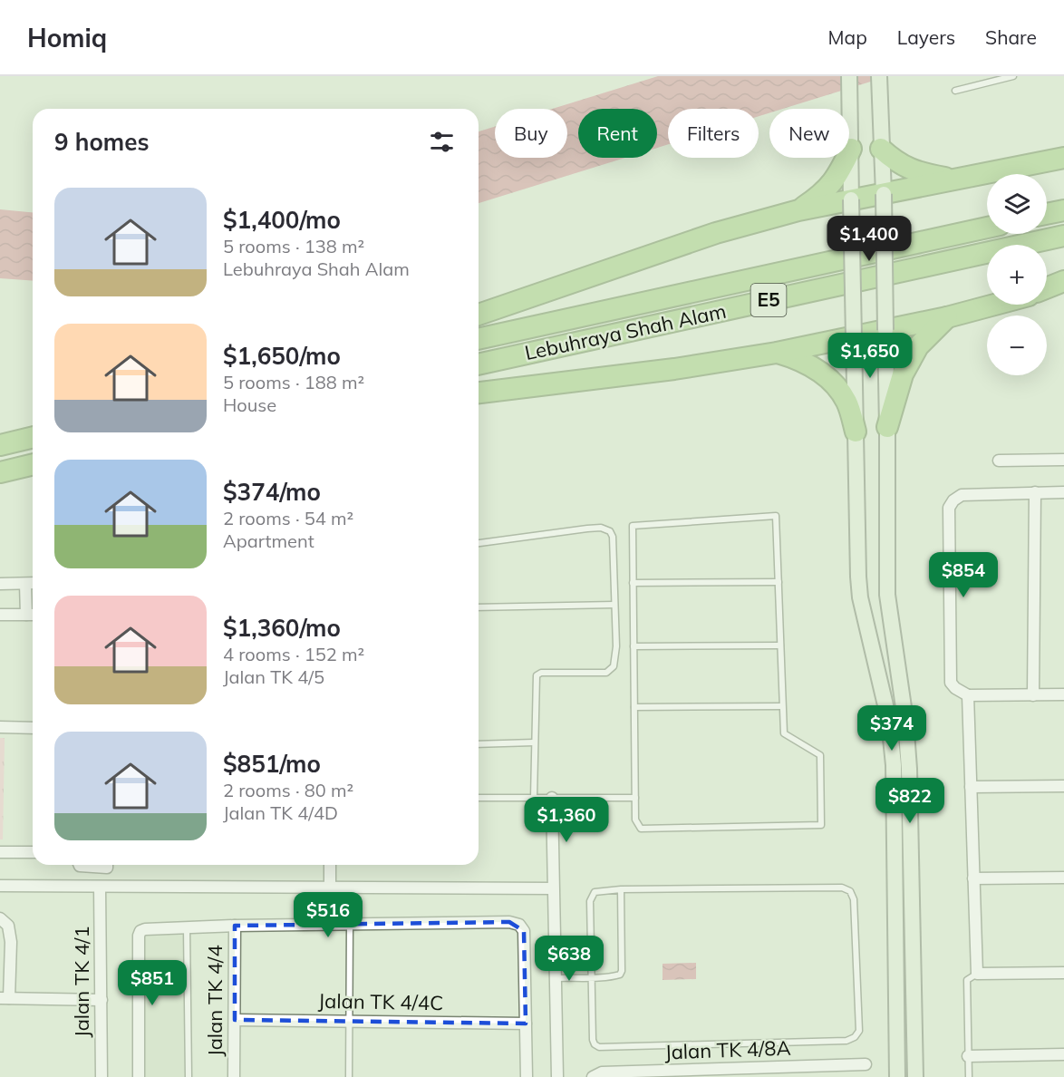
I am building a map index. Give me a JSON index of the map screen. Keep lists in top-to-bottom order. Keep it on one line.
{"streets":{"highway":["E5","Lebuhraya Shah Alam"],"street":["Jalan TK 4/1","Jalan TK 4/4","Jalan TK 4/4C","Jalan TK 4/8A"]},"crossings":[["Jalan TK 4/4","Jalan TK 4/4C"]],"page":{"header":"Homiq","nav":["Map","Layers","Share"],"chip":["Buy","Rent","Filters","New"],"heading":"9 homes","map_buttons":["+","−"],"list":[{"name":"$1,400/mo","note":"5 rooms · 138 m² · Lebuhraya Shah Alam"},{"name":"$1,650/mo","note":"5 rooms · 188 m² · House"},{"name":"$374/mo","note":"2 rooms · 54 m² · Apartment"},{"name":"$1,360/mo","note":"4 rooms · 152 m² · Jalan TK 4/5"},{"name":"$851/mo","note":"2 rooms · 80 m² · Jalan TK 4/4D"}],"price":["$1,400","$1,650","$854","$374","$822","$1,360","$516","$638","$851"]}}
